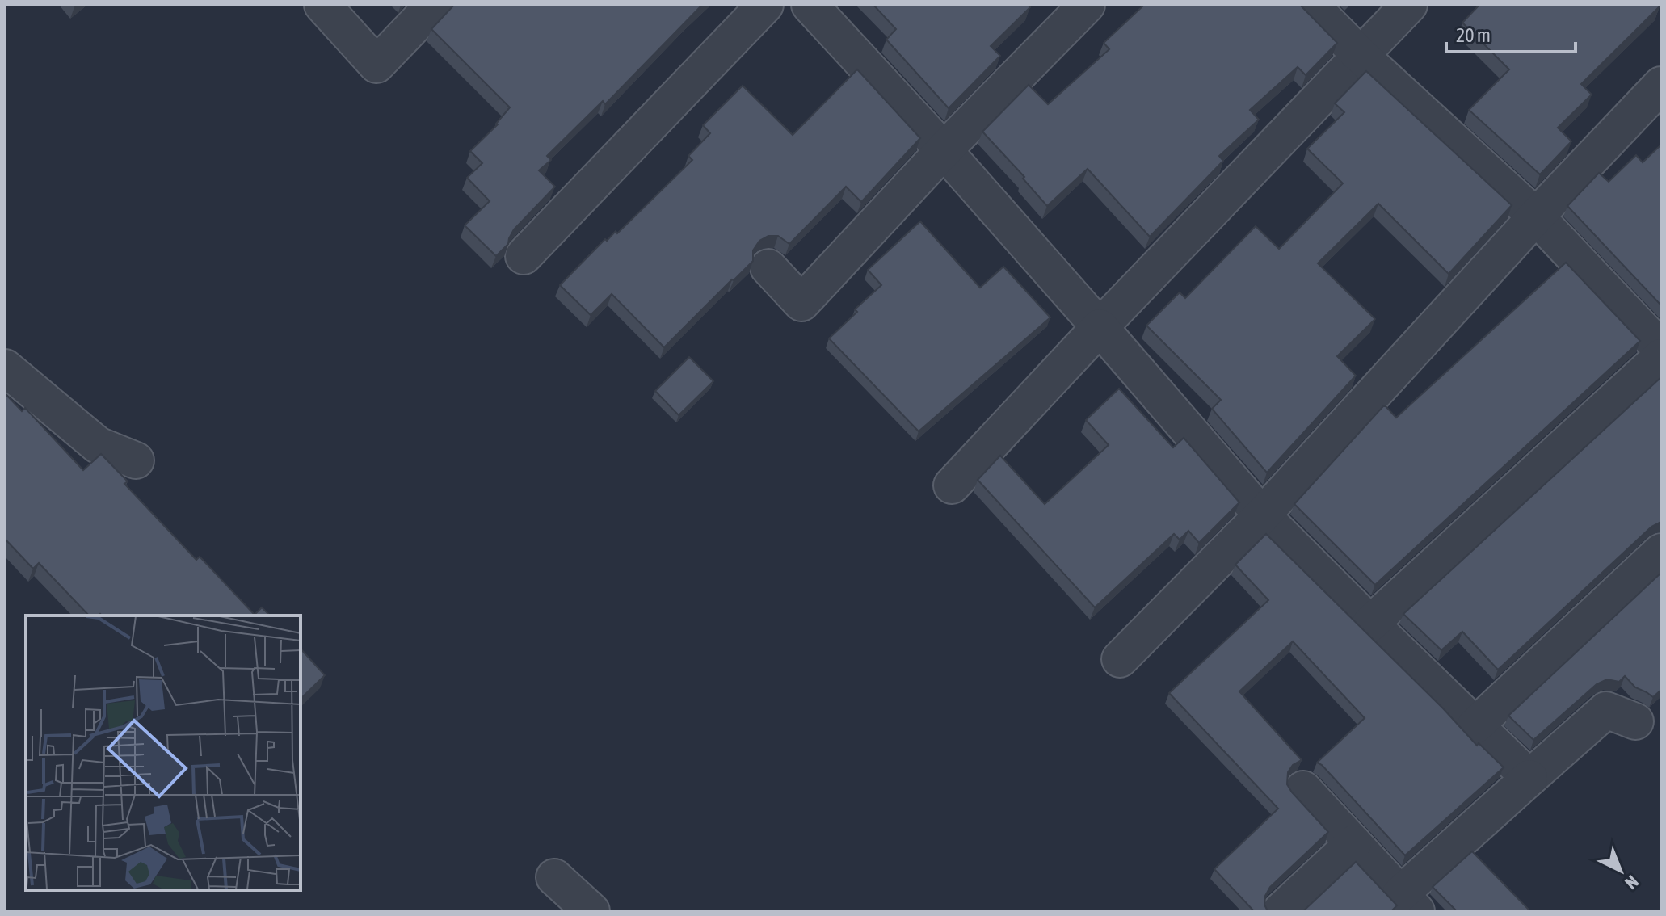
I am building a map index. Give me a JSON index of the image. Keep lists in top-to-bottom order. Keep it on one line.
{"scale_bar":"20 m","north":"bottom right"}
